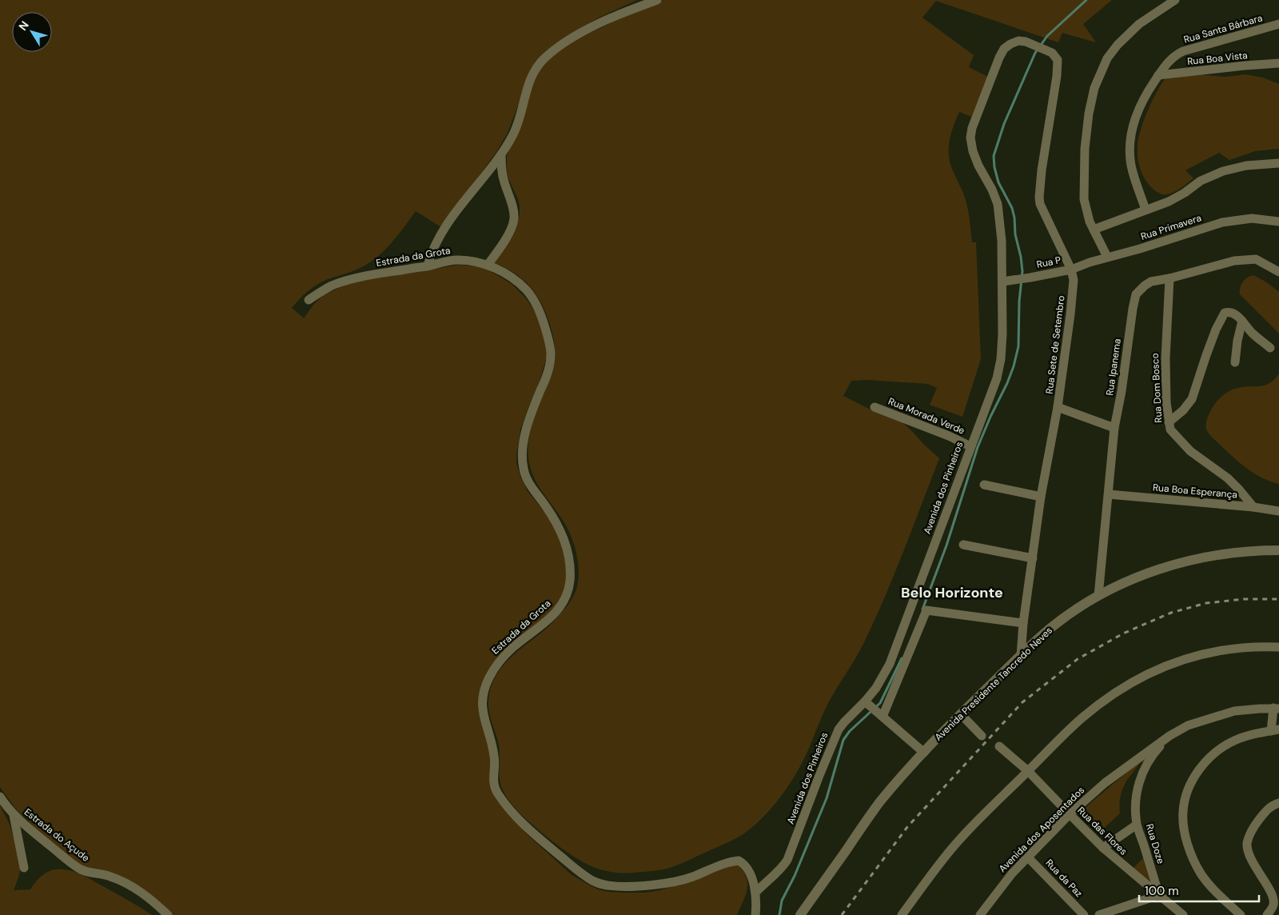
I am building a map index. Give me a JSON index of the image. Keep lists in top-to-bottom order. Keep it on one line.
{"streets":{"street":["Rua Santa Bárbara","Rua Boa Vista","Rua Primavera","Estrada da Grota","Rua P","Rua Sete de Setembro","Rua Ipanema","Rua Dom Bosco","Rua Morada Verde","Avenida dos Pinheiros","Rua Boa Esperança","Avenida Presidente Tancredo Neves","Avenida dos Aposentados","Rua das Flores","Estrada do Açude","Rua Doze","Rua da Paz"]},"crossings":[["Rua Santa Bárbara","Rua Boa Vista"],["Rua Primavera","Rua P"],["Rua Primavera","Rua Sete de Setembro"],["Estrada da Grota","Avenida dos Pinheiros"],["Rua P","Rua Sete de Setembro"],["Rua P","Avenida dos Pinheiros"],["Rua Sete de Setembro","Avenida dos Pinheiros"],["Rua Sete de Setembro","Avenida Presidente Tancredo Neves"],["Rua Ipanema","Rua Dom Bosco"],["Rua Ipanema","Rua Boa Esperança"],["Rua Ipanema","Avenida Presidente Tancredo Neves"],["Rua Dom Bosco","Rua Boa Esperança"],["Rua Morada Verde","Avenida dos Pinheiros"],["Avenida dos Aposentados","Rua das Flores"],["Avenida dos Aposentados","Rua Doze"],["Avenida dos Aposentados","Rua da Paz"],["Rua das Flores","Rua Doze"]],"districts":["Belo Horizonte"],"scale_bar":"100 m","north":"top left"}
